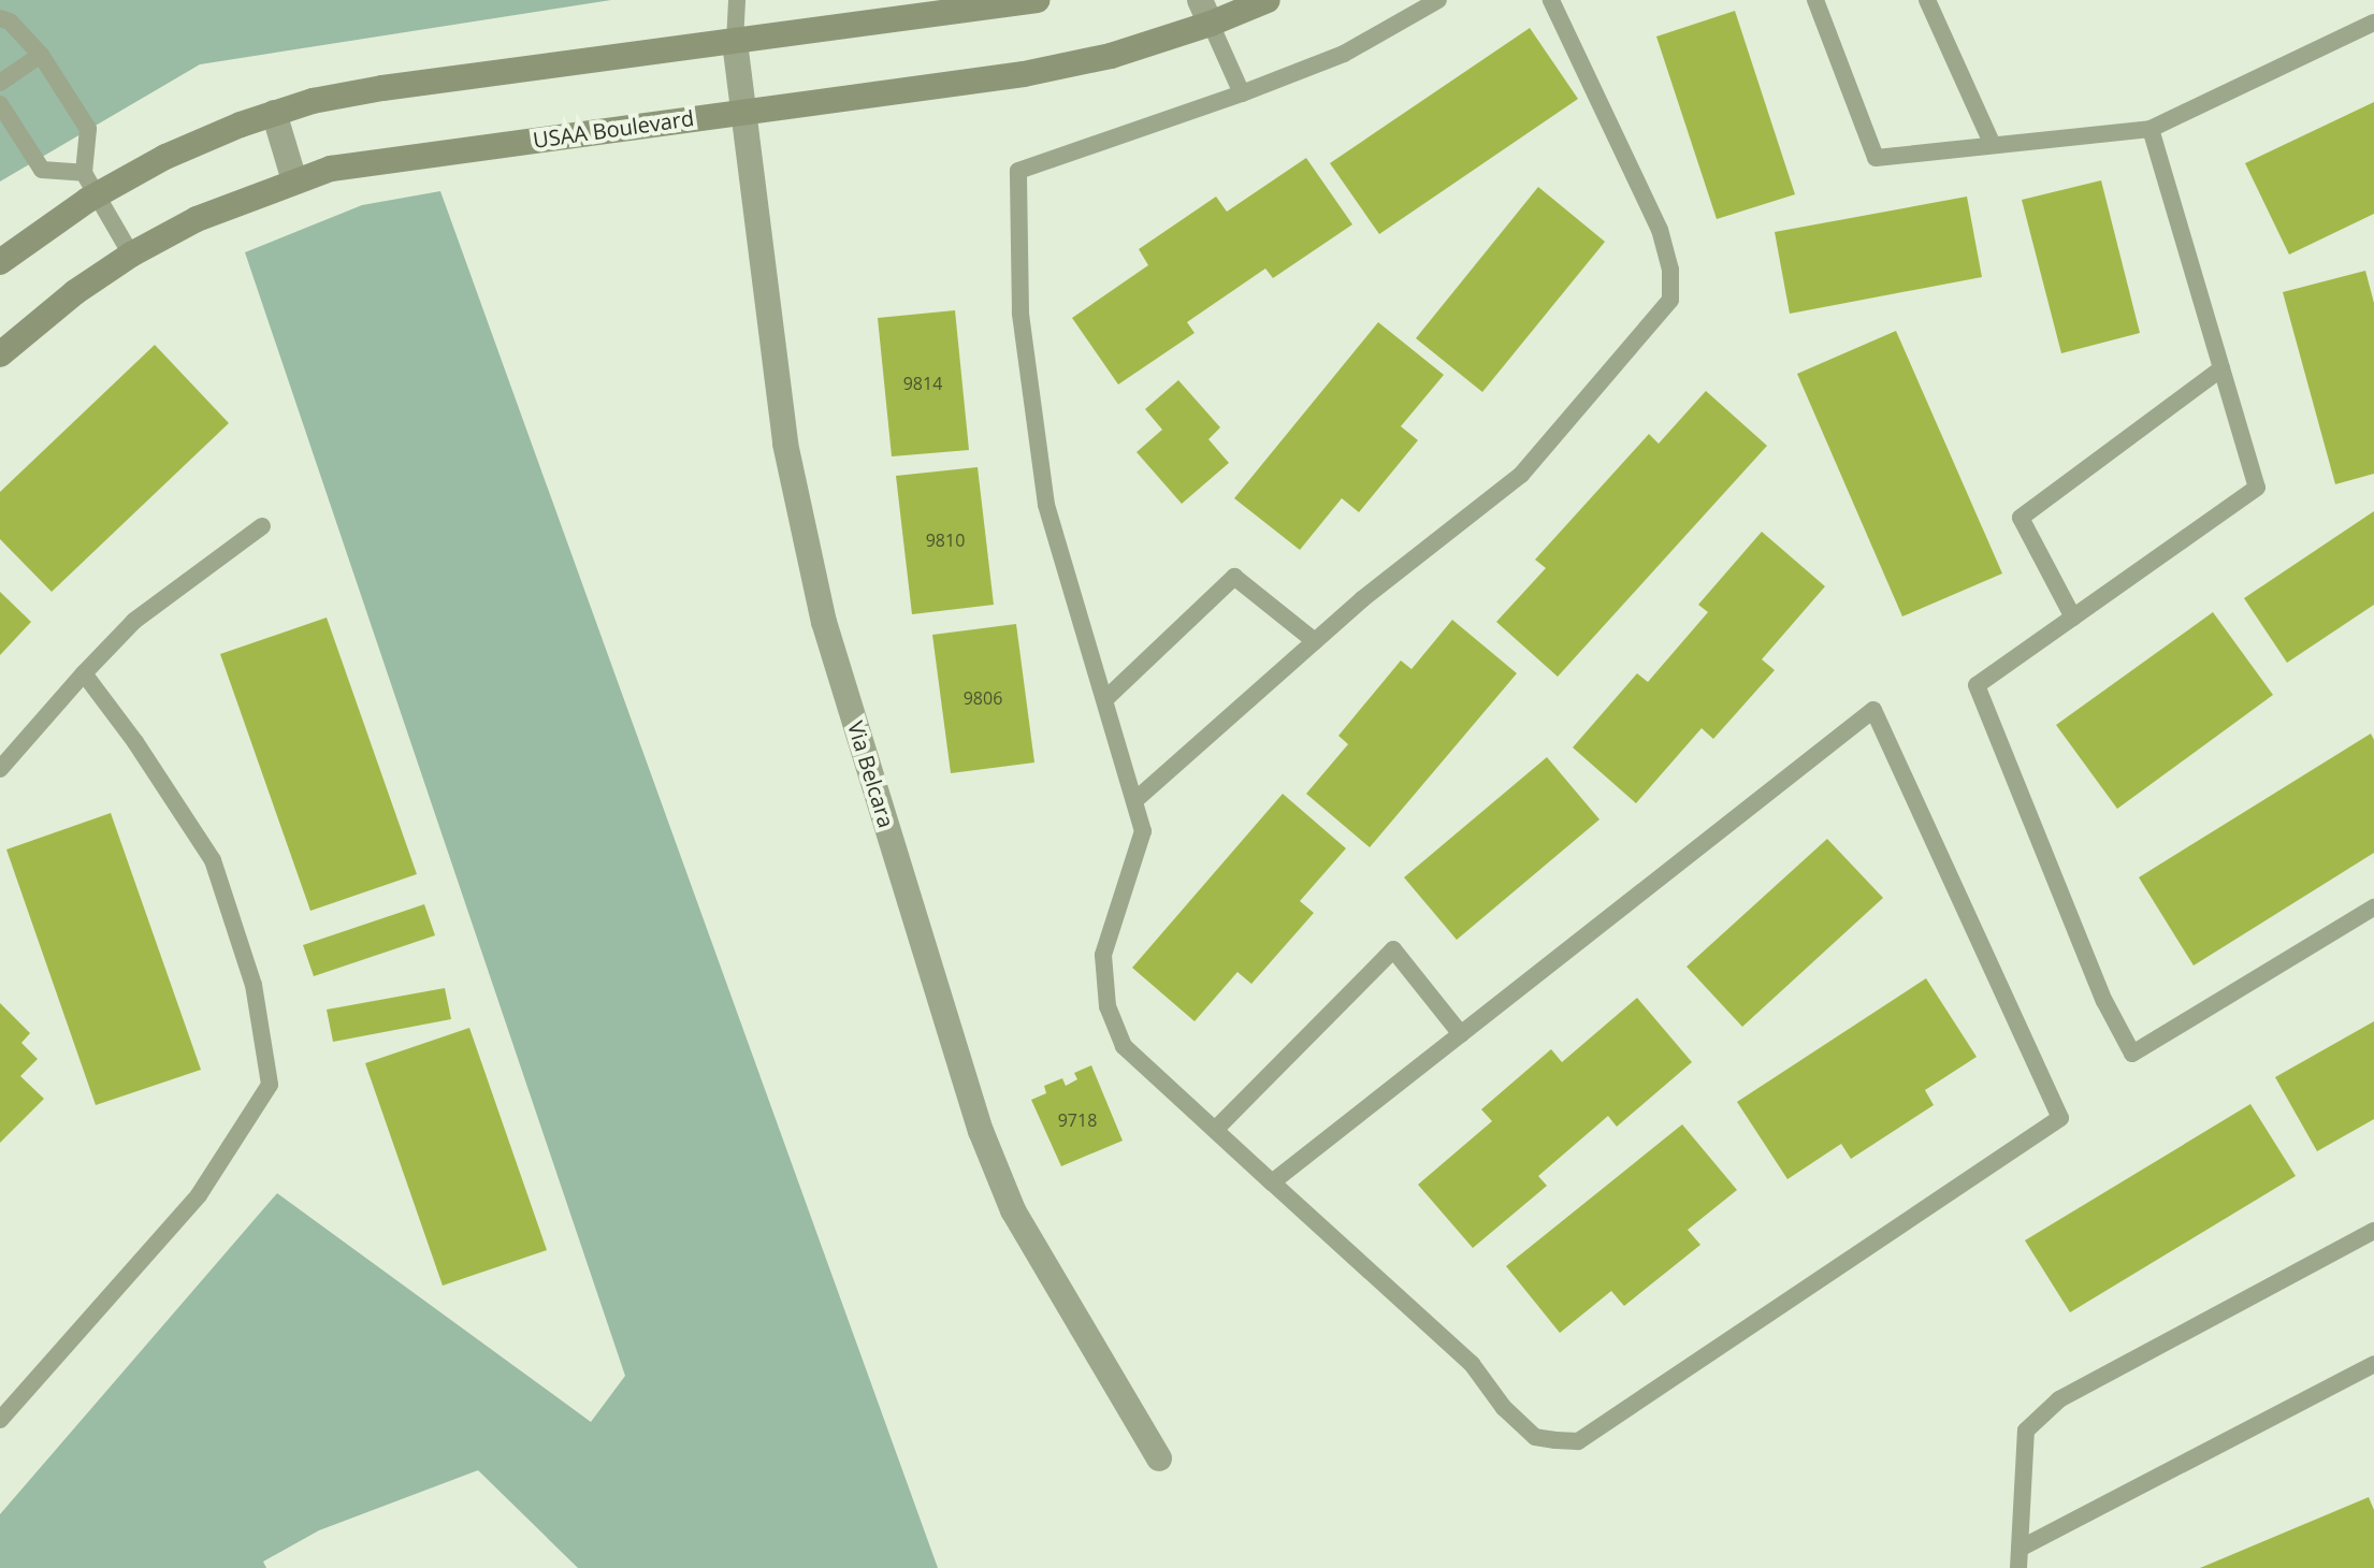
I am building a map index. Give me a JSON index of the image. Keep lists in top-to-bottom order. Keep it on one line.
{"streets":{"street":["USAA Boulevard","Via Belcara"]},"crossings":[["USAA Boulevard","Via Belcara"]],"house_numbers":["9814","9810","9806","9718"]}
